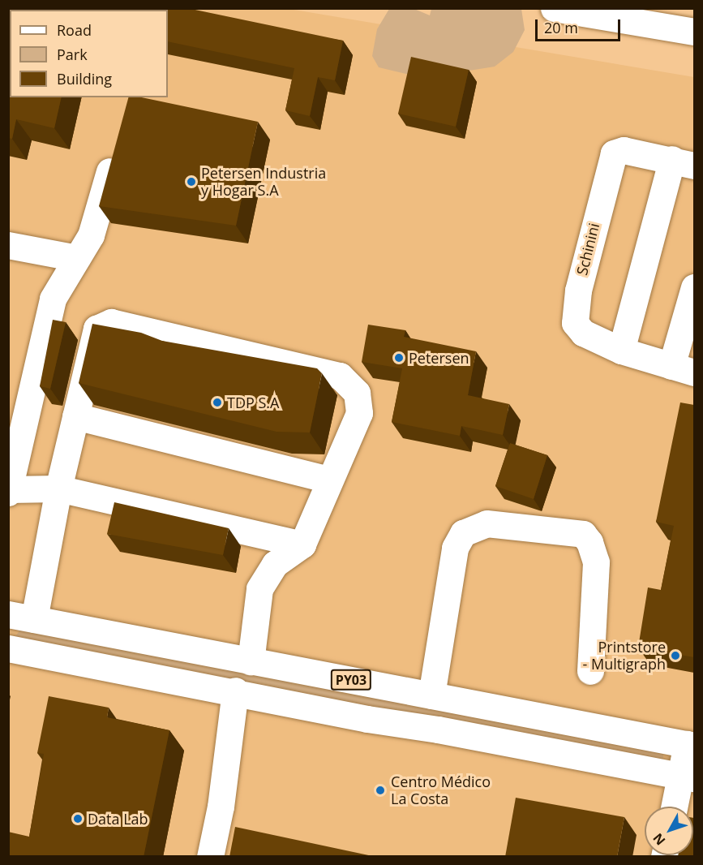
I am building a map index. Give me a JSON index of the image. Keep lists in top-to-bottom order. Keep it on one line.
{"streets":{"main road":["Schinini","PY03"]},"places":["Petersen Industria y Hogar S.A","Petersen","TDP S.A","Printstore - Multigraph","Centro Médico La Costa","Data Lab"],"legend":["Road","Park","Building"],"scale_bar":"20 m","north":"bottom left"}
